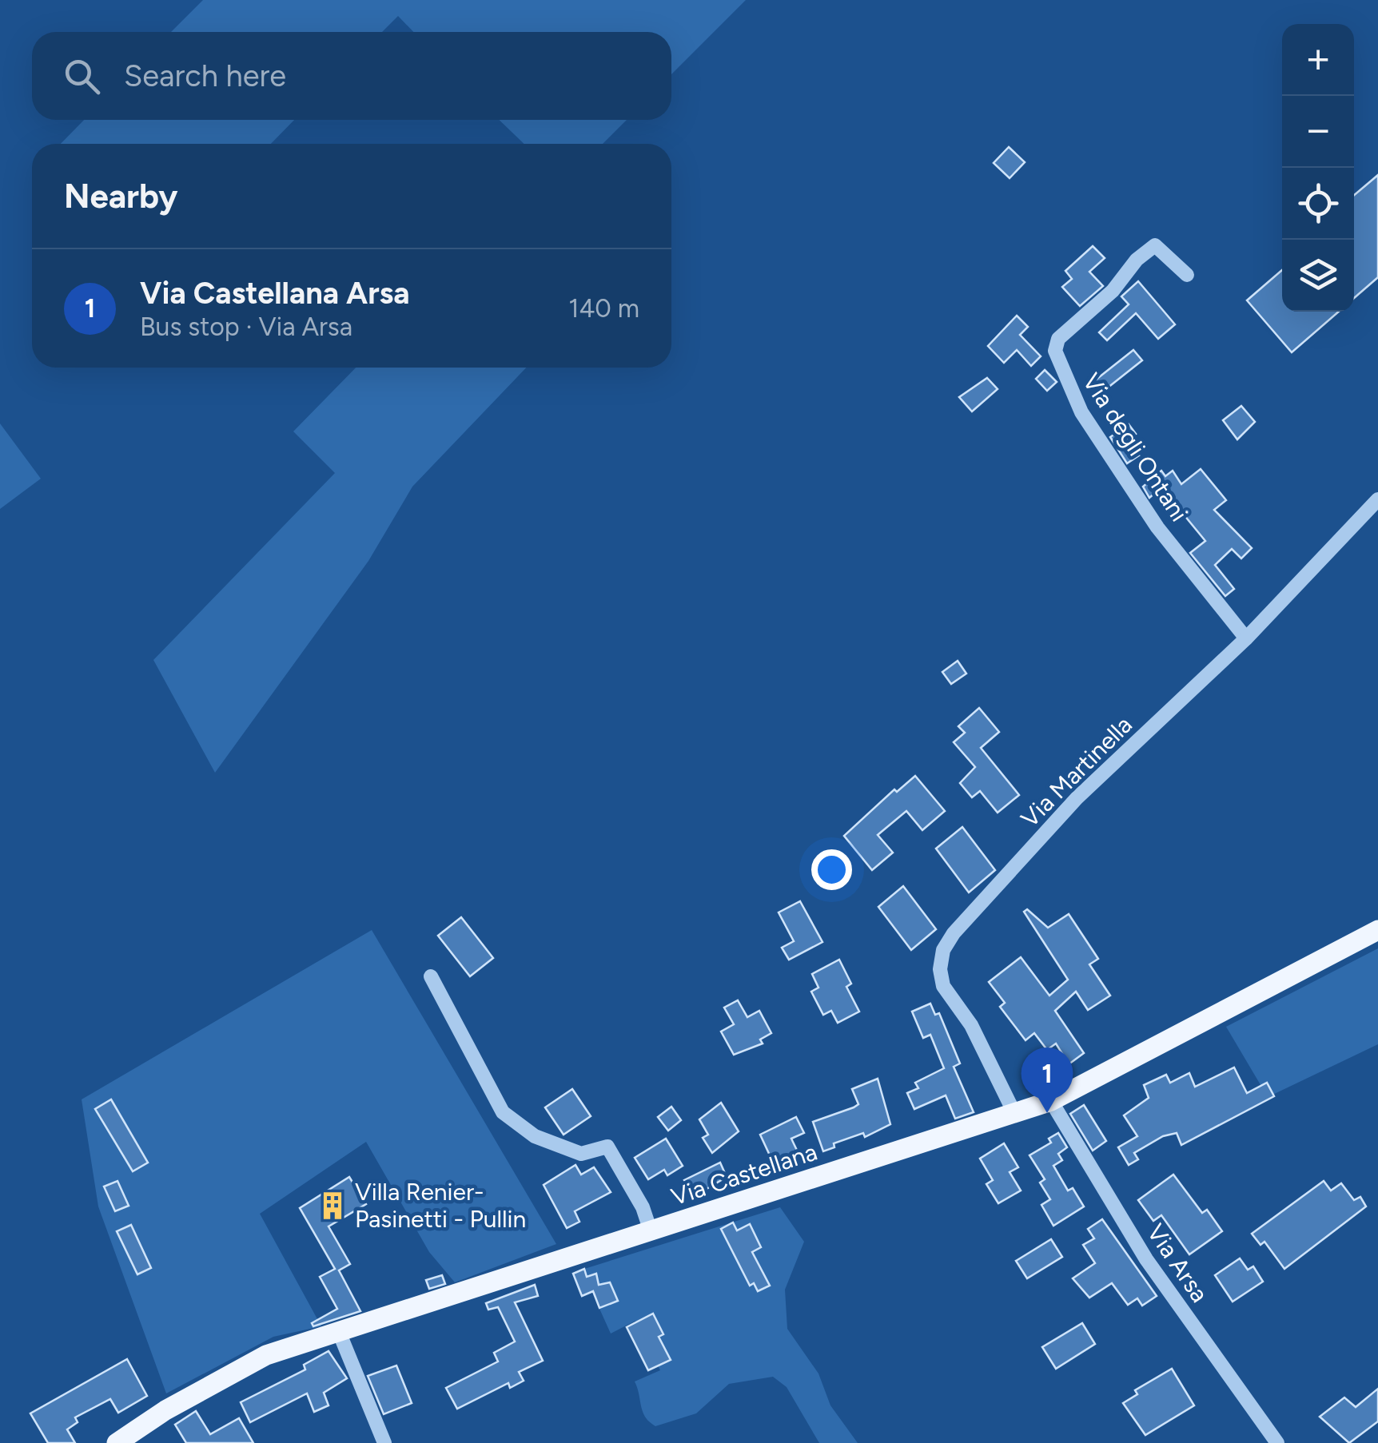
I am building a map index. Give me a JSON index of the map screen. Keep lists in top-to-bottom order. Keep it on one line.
{"streets":{"main road":["Via Castellana"],"street":["Via degli Ontani","Via Martinella","Via Arsa"]},"crossings":[["Via degli Ontani","Via Martinella"],["Via Martinella","Via Castellana"],["Via Castellana","Via Arsa"]],"places":{"building":["Villa Renier- Pasinetti - Pullin"]},"page":{"map_buttons":["+","−"],"search":"Search here","heading":"Nearby","list":[{"mark":"1","name":"Via Castellana Arsa","note":"Bus stop · Via Arsa","value":"140 m"}],"pins":"1"}}
